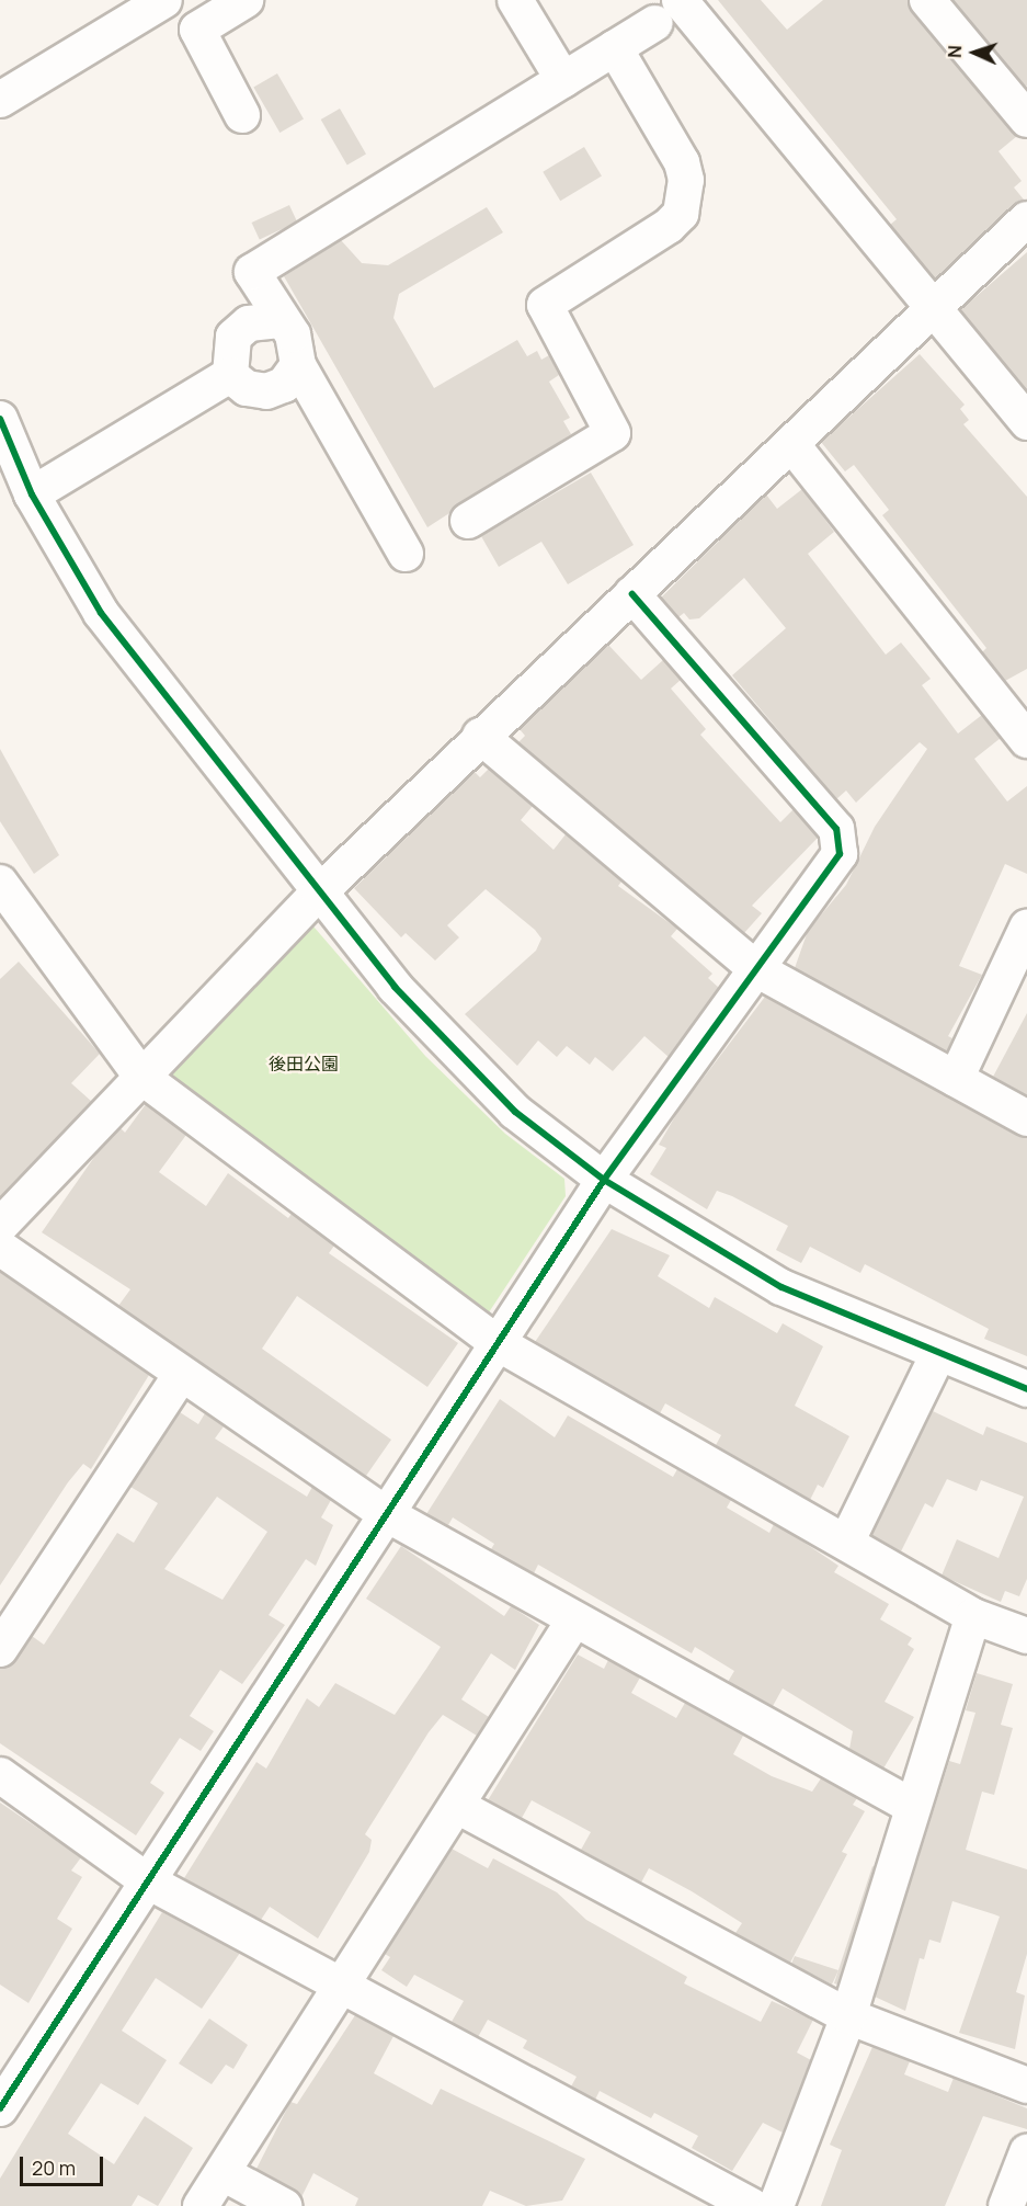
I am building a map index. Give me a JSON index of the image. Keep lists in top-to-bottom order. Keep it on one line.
{"parks":["後田公園"],"scale_bar":"20 m","north":"left"}
